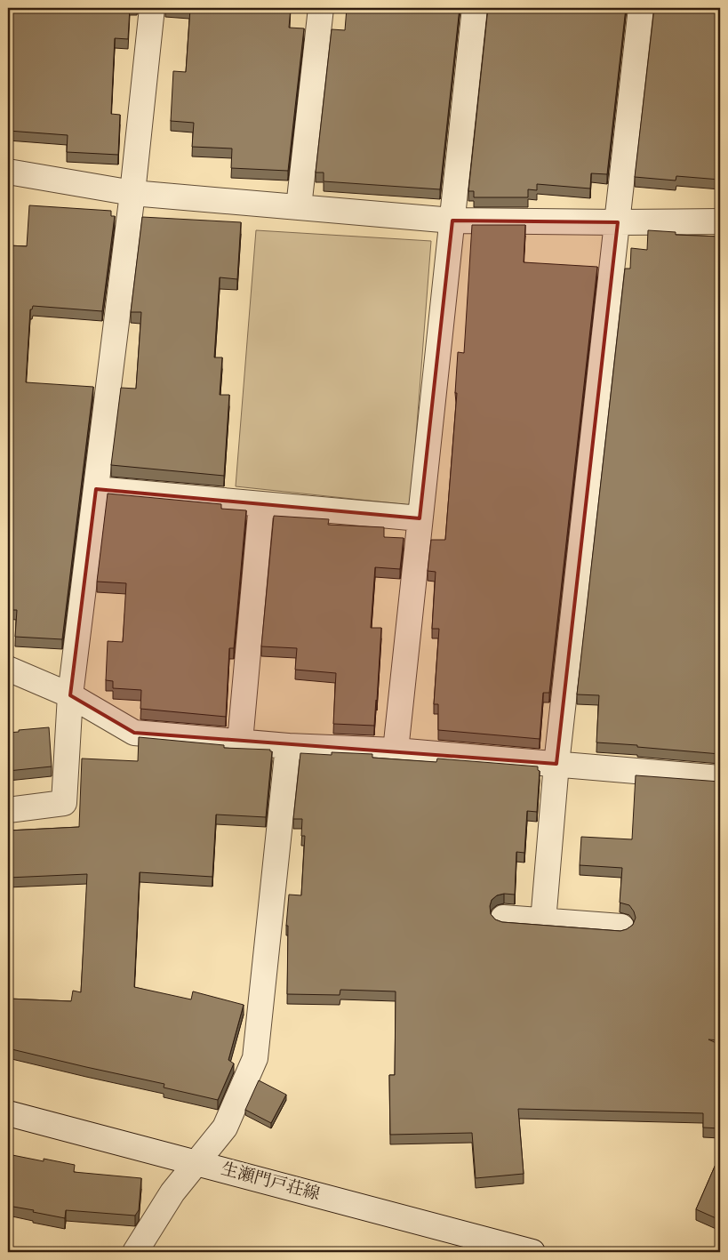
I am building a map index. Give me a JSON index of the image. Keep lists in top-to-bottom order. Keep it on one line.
{"streets":{"street":["生瀬門戸荘線"]}}
